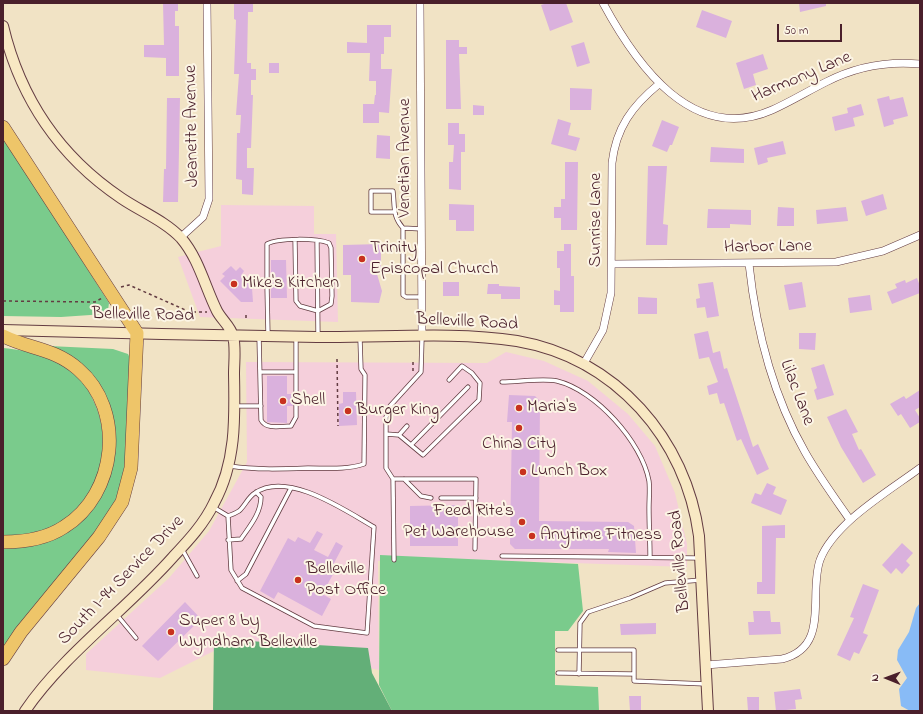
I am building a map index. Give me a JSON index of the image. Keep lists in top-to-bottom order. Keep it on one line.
{"streets":{"main road":["Belleville Road","South I-94 Service Drive"],"street":["Harmony Lane","Jeanette Avenue","Venetian Avenue","Sunrise Lane","Harbor Lane","Lilac Lane"]},"crossings":[["Harmony Lane","Sunrise Lane"],["Venetian Avenue","Belleville Road"],["Sunrise Lane","Harbor Lane"],["Sunrise Lane","Belleville Road"],["Harbor Lane","Lilac Lane"],["Belleville Road","South I-94 Service Drive"]],"places":["Trinity Episcopal Church","Mike's Kitchen","Shell","Maria's","Burger King","China City","Lunch Box","Feed Rite's Pet Warehouse","Anytime Fitness","Belleville Post Office","Super 8 by Wyndham Belleville"],"scale_bar":"50 m","north":"left"}
